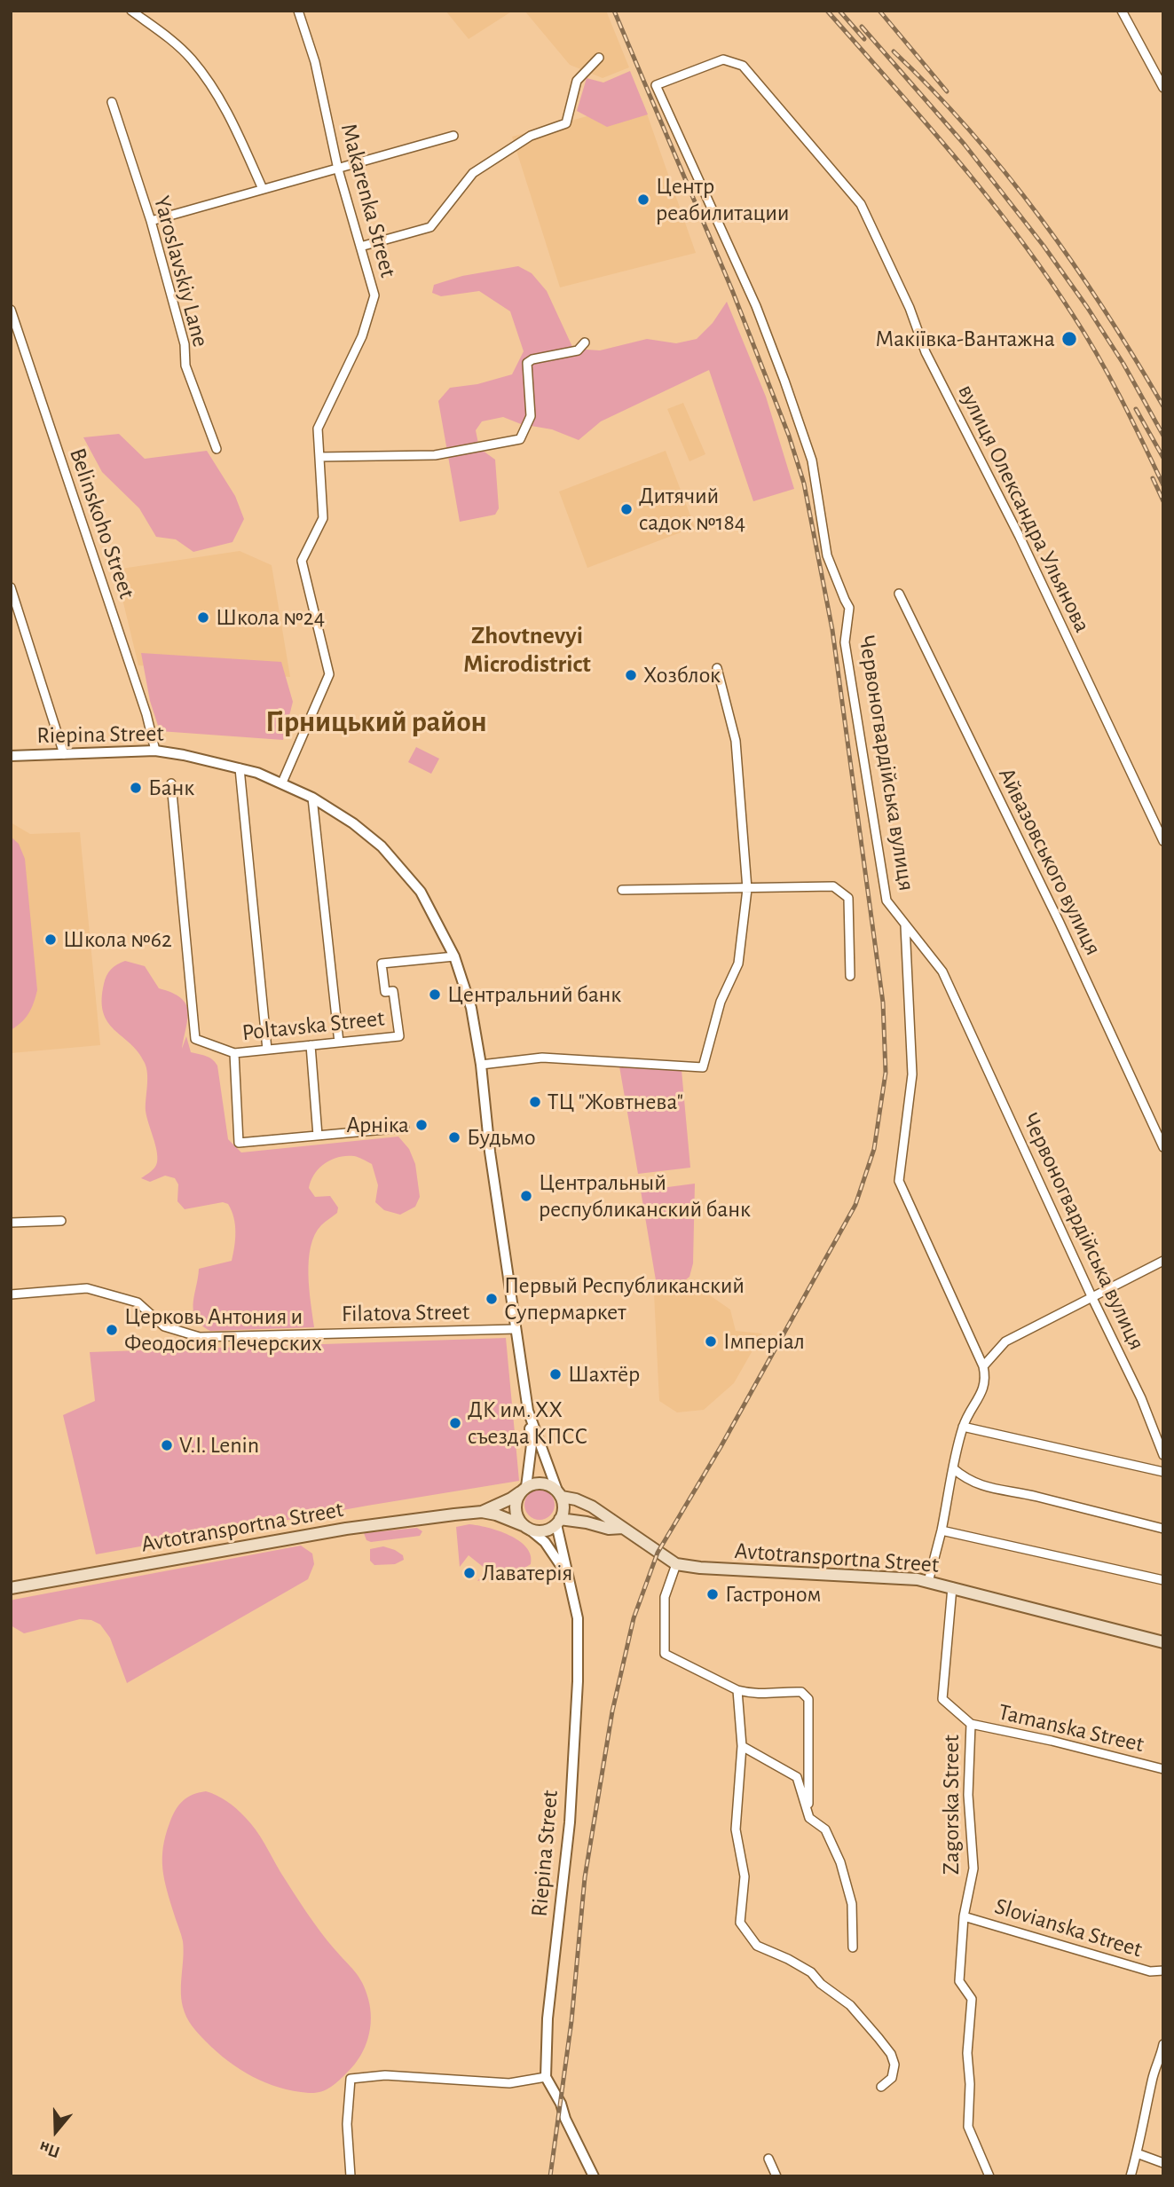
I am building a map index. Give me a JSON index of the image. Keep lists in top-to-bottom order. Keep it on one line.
{"streets":{"main road":["Avtotransportna Street"],"street":["Makarenka Street","Yaroslavskiy Lane","вулиця Олександра Ульянова","Belinskoho Street","Riepina Street","Червоногвардійська вулиця","Айвазовського вулиця","Poltavska Street","Filatova Street","Tamanska Street","Zagorska Street","Slovianska Street"]},"crossings":[["Makarenka Street","Riepina Street"],["вулиця Олександра Ульянова","Червоногвардійська вулиця"],["Belinskoho Street","Riepina Street"],["Riepina Street","Poltavska Street"],["Riepina Street","Filatova Street"],["Riepina Street","Avtotransportna Street"],["Avtotransportna Street","Zagorska Street"],["Tamanska Street","Zagorska Street"],["Zagorska Street","Slovianska Street"]],"districts":["Zhovtnevyi Microdistrict","Гірницький район"],"places":["Центр реабилитации","Макіївка-Вантажна","Дитячий садок №184","Школа №24","Хозблок","Банк","Школа №62","Центральний банк","ТЦ \"Жовтнева\"","Арніка","Будьмо","Центральный республиканский банк","Первый Республиканский Супермаркет","Церковь Антония и Феодосия Печерских","Імперіал","Шахтёр","ДК им. XX съезда КПСС","V.I. Lenin","Лаватерія","Гастроном"],"north":"bottom"}
